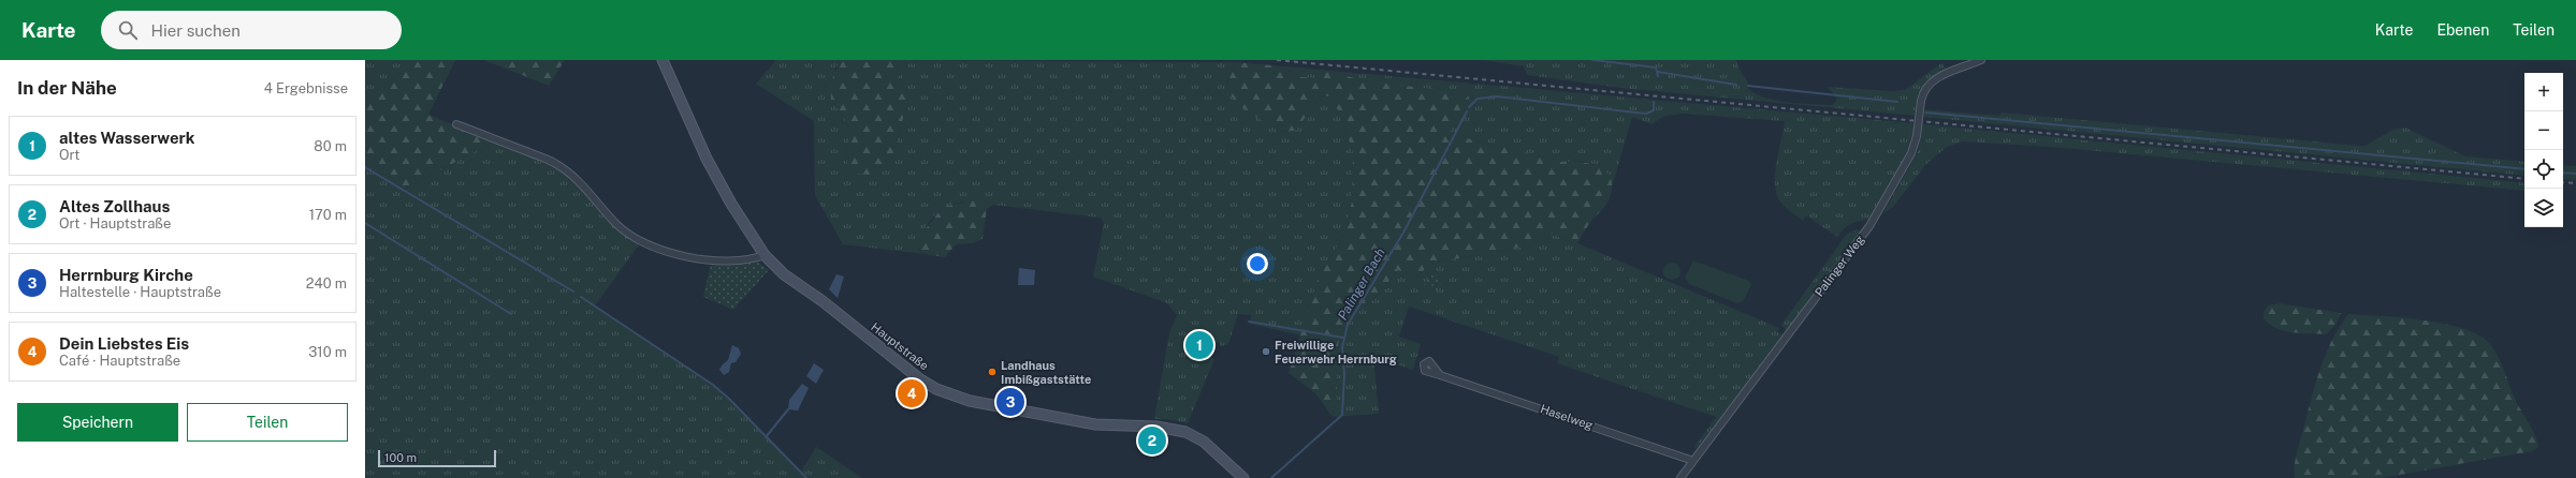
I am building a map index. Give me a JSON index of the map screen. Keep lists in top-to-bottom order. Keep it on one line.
{"streets":{"main road":["Hauptstraße"],"street":["Palinger Weg","Haselweg"]},"crossings":[["Palinger Weg","Haselweg"]],"water":["Palinger Bach"],"places":["Freiwillige Feuerwehr Herrnburg","Landhaus Imbißgaststätte"],"scale_bar":"100 m","page":{"header":"Karte","search":"Hier suchen","nav":["Karte","Ebenen","Teilen"],"heading":["In der Nähe","4 Ergebnisse"],"map_buttons":["+","−"],"list":[{"mark":"1","name":"altes Wasserwerk","note":"Ort","value":"80 m"},{"mark":"2","name":"Altes Zollhaus","note":"Ort · Hauptstraße","value":"170 m"},{"mark":"3","name":"Herrnburg Kirche","note":"Haltestelle · Hauptstraße","value":"240 m"},{"mark":"4","name":"Dein Liebstes Eis","note":"Café · Hauptstraße","value":"310 m"}],"pins":["1","4","3","2"],"buttons":["Speichern","Teilen"],"scale":"100 m"}}
